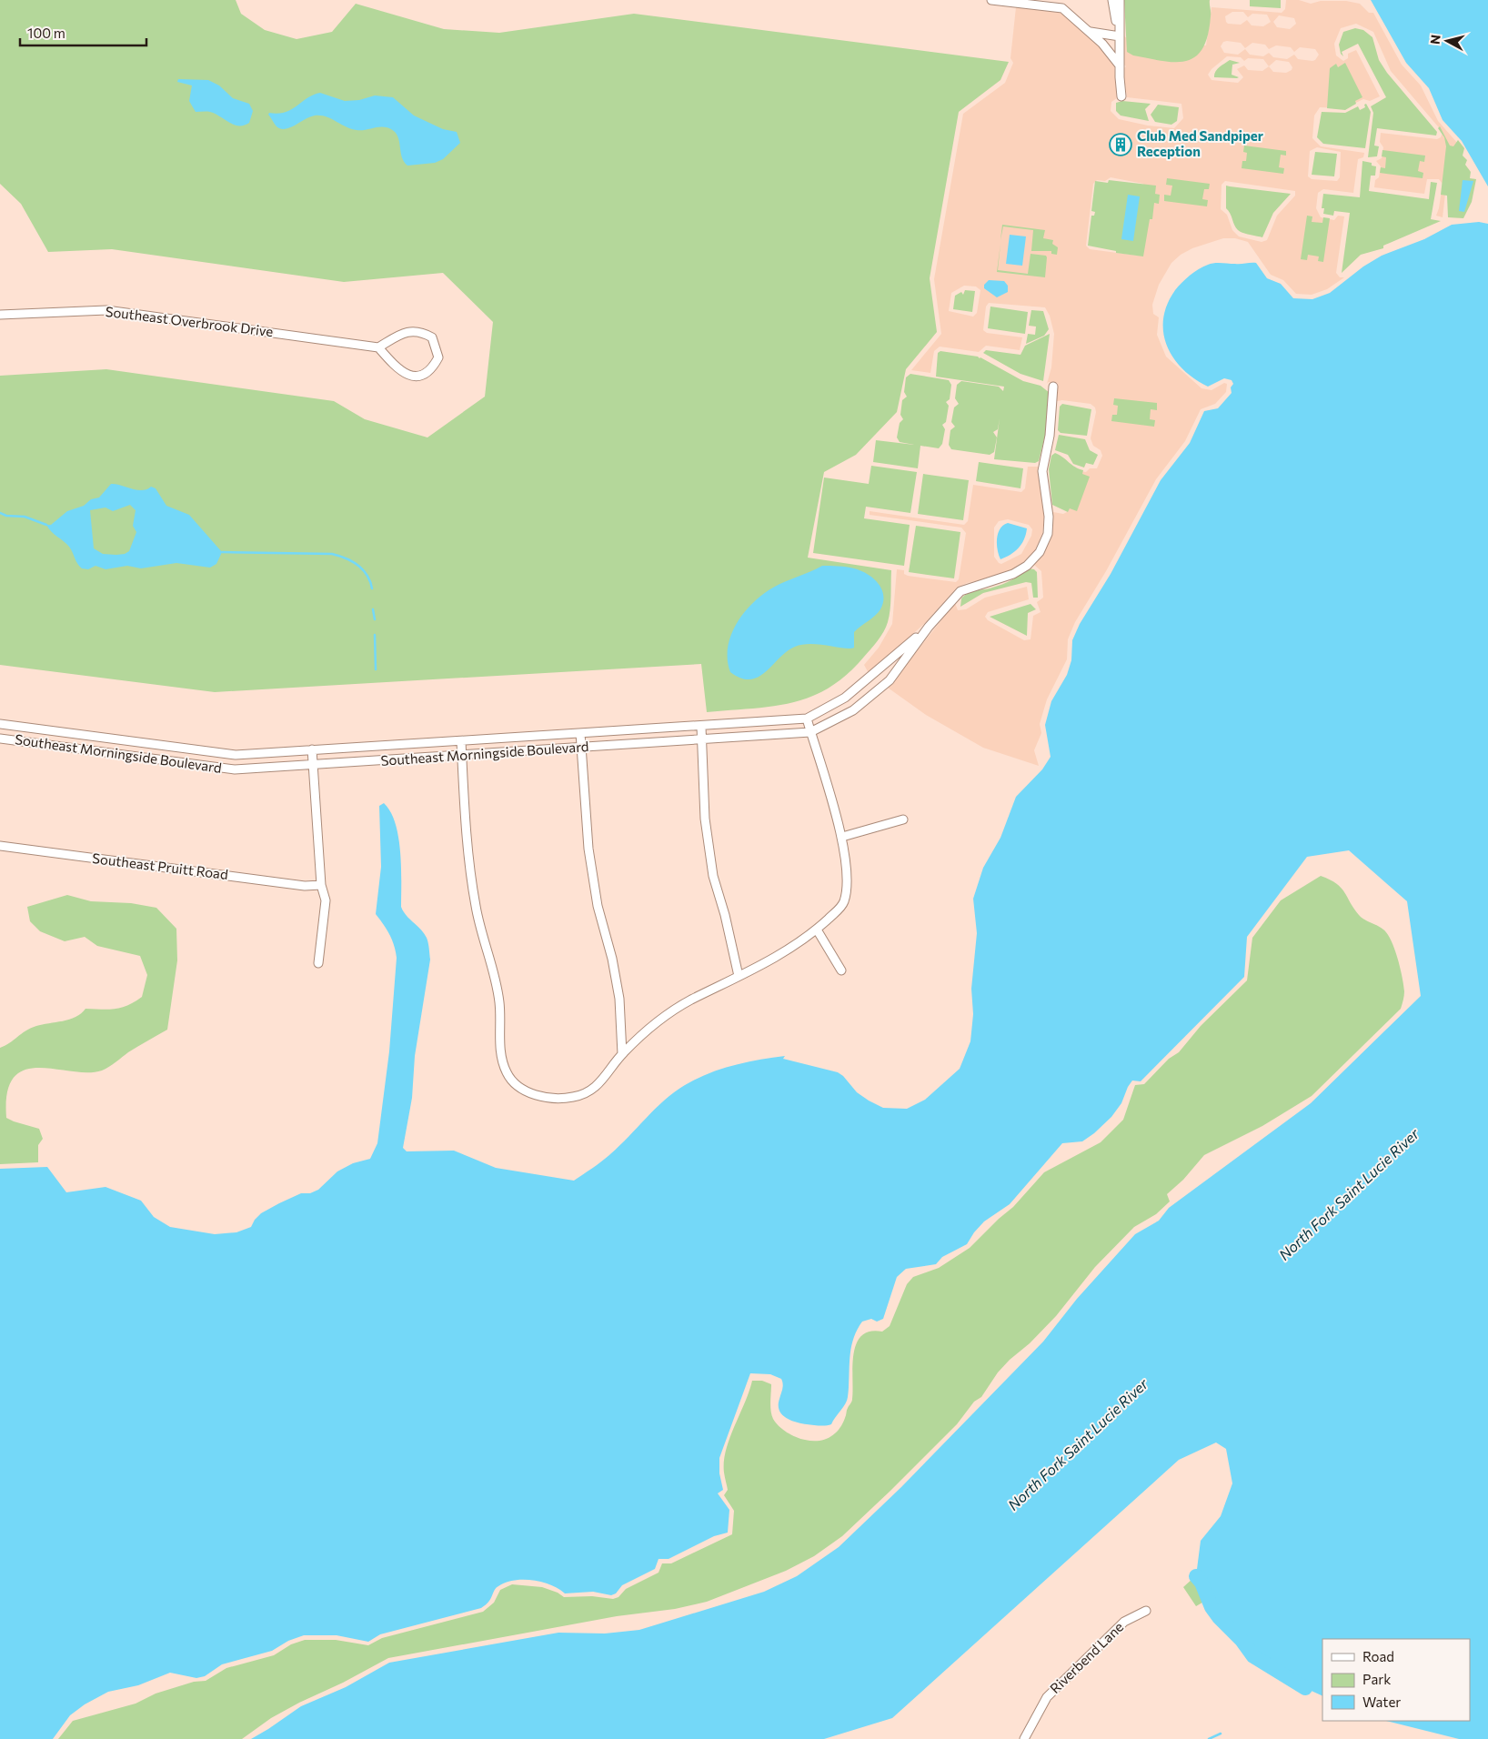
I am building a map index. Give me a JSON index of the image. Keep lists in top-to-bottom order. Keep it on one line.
{"streets":{"street":["Southeast Overbrook Drive","Southeast Morningside Boulevard","Southeast Pruitt Road","Riverbend Lane"]},"water":["North Fork Saint Lucie River"],"places":{"building":["Club Med Sandpiper Reception"]},"legend":["Road","Park","Water"],"scale_bar":"100 m","north":"left"}
